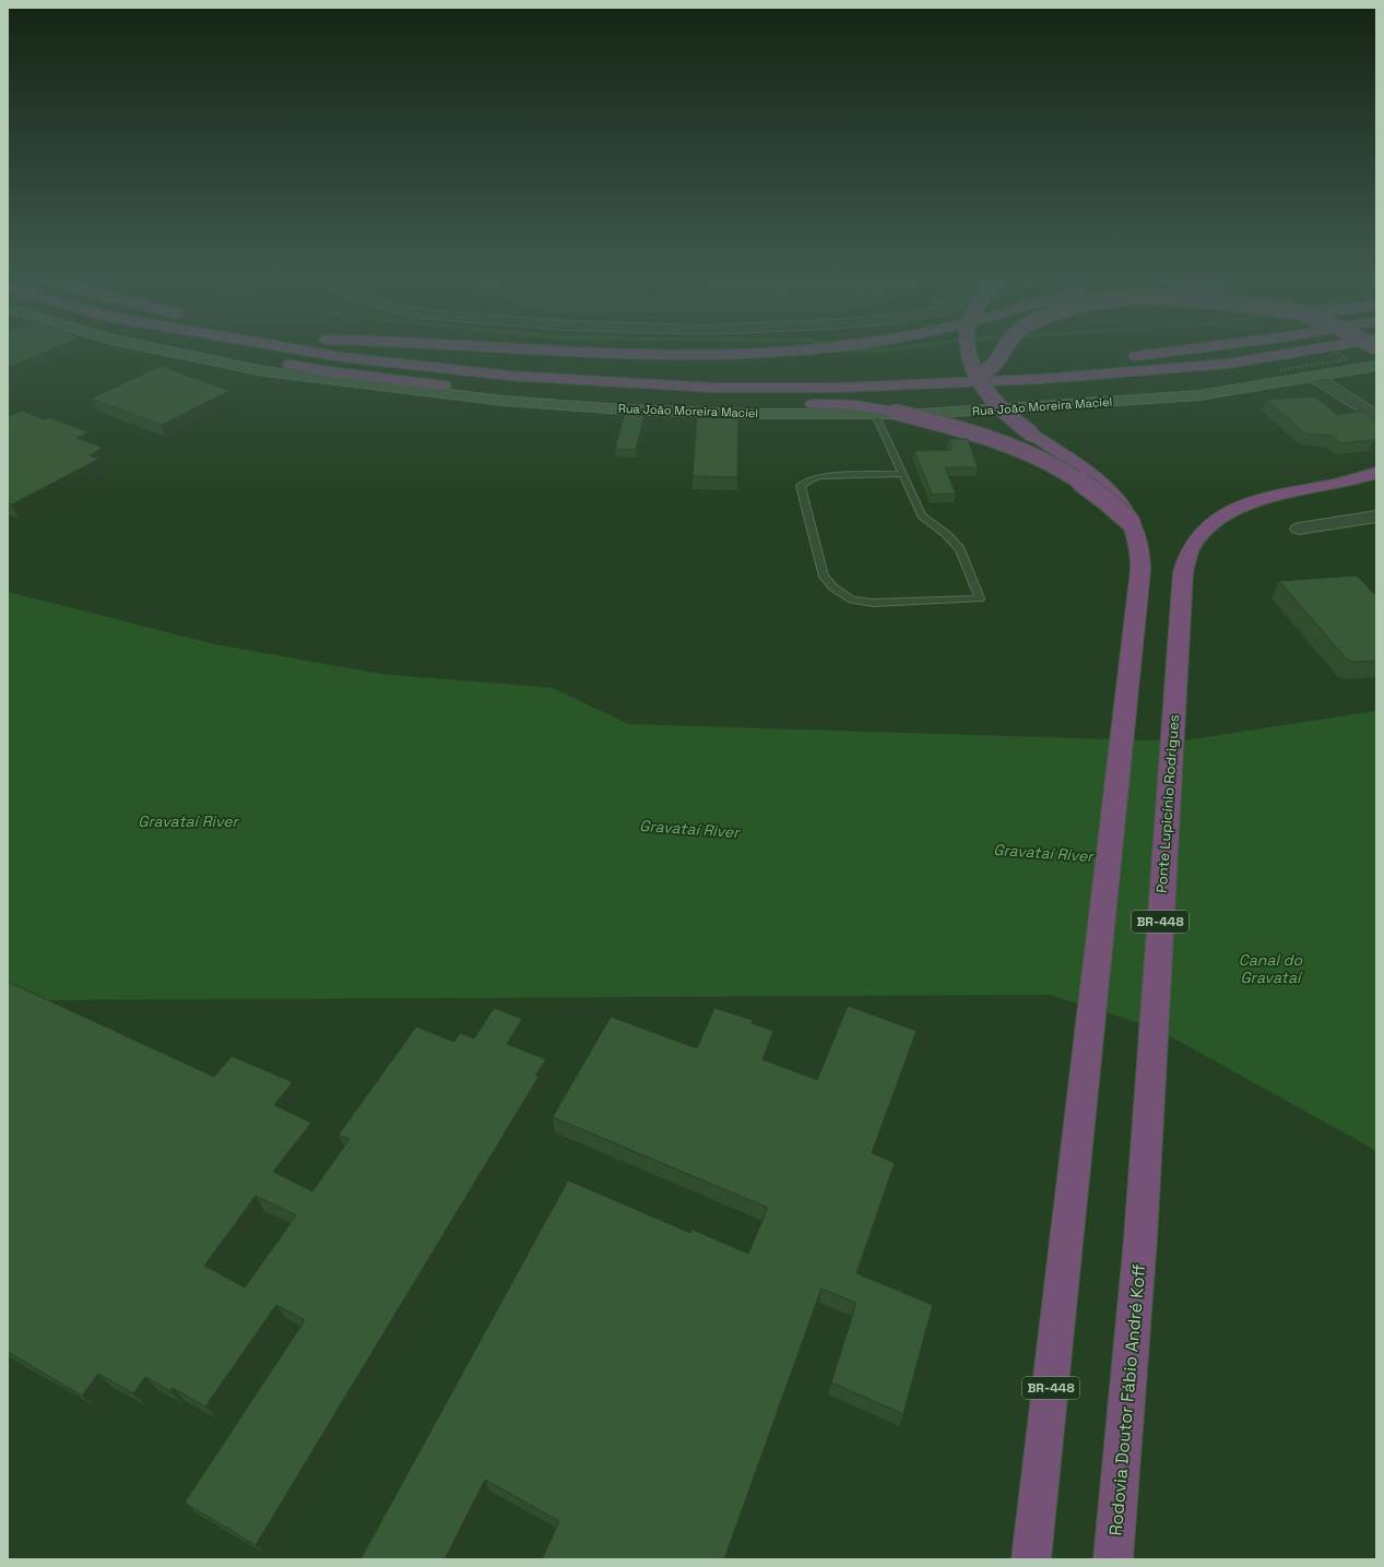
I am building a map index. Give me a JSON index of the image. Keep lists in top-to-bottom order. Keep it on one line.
{"streets":{"highway":["Ponte Lupicínio Rodrigues","BR-448","Rodovia Doutor Fábio André Koff"],"street":["Rua João Moreira Maciel"]},"crossings":[["Ponte Lupicínio Rodrigues","Rodovia Doutor Fábio André Koff"]],"water":["Gravataí River","Canal do Gravataí"]}
